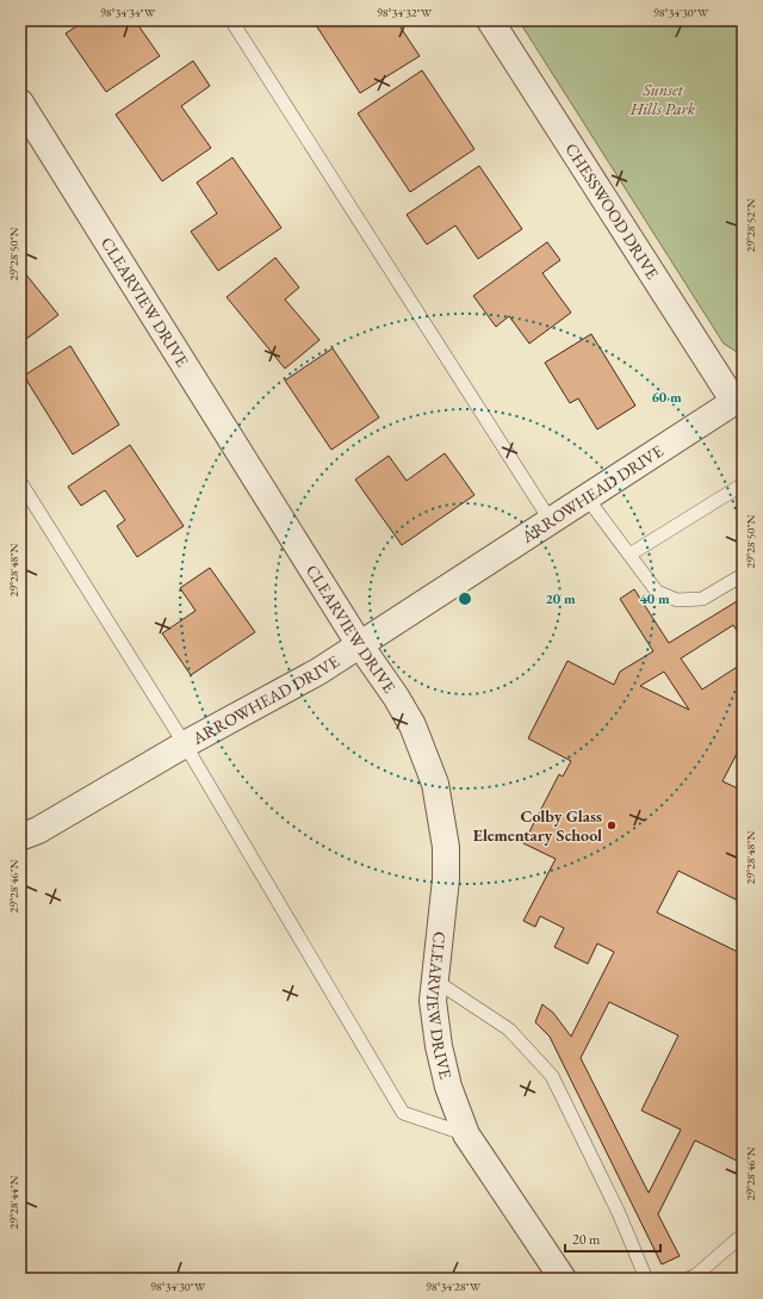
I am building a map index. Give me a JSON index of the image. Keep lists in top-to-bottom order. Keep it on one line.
{"streets":{"street":["CHESSWOOD DRIVE","CLEARVIEW DRIVE","ARROWHEAD DRIVE"]},"crossings":[["CHESSWOOD DRIVE","ARROWHEAD DRIVE"],["CLEARVIEW DRIVE","ARROWHEAD DRIVE"]],"parks":["Sunset Hills Park"],"places":["Colby Glass Elementary School"],"scale_bar":"20 m","coordinates":["98°34'34\"W","98°34'32\"W","98°34'30\"W","29°28'52\"N","29°28'50\"N","29°28'48\"N","29°28'46\"N","29°28'44\"N","98°34'28\"W"],"rings":["60 m","20 m","40 m"]}
